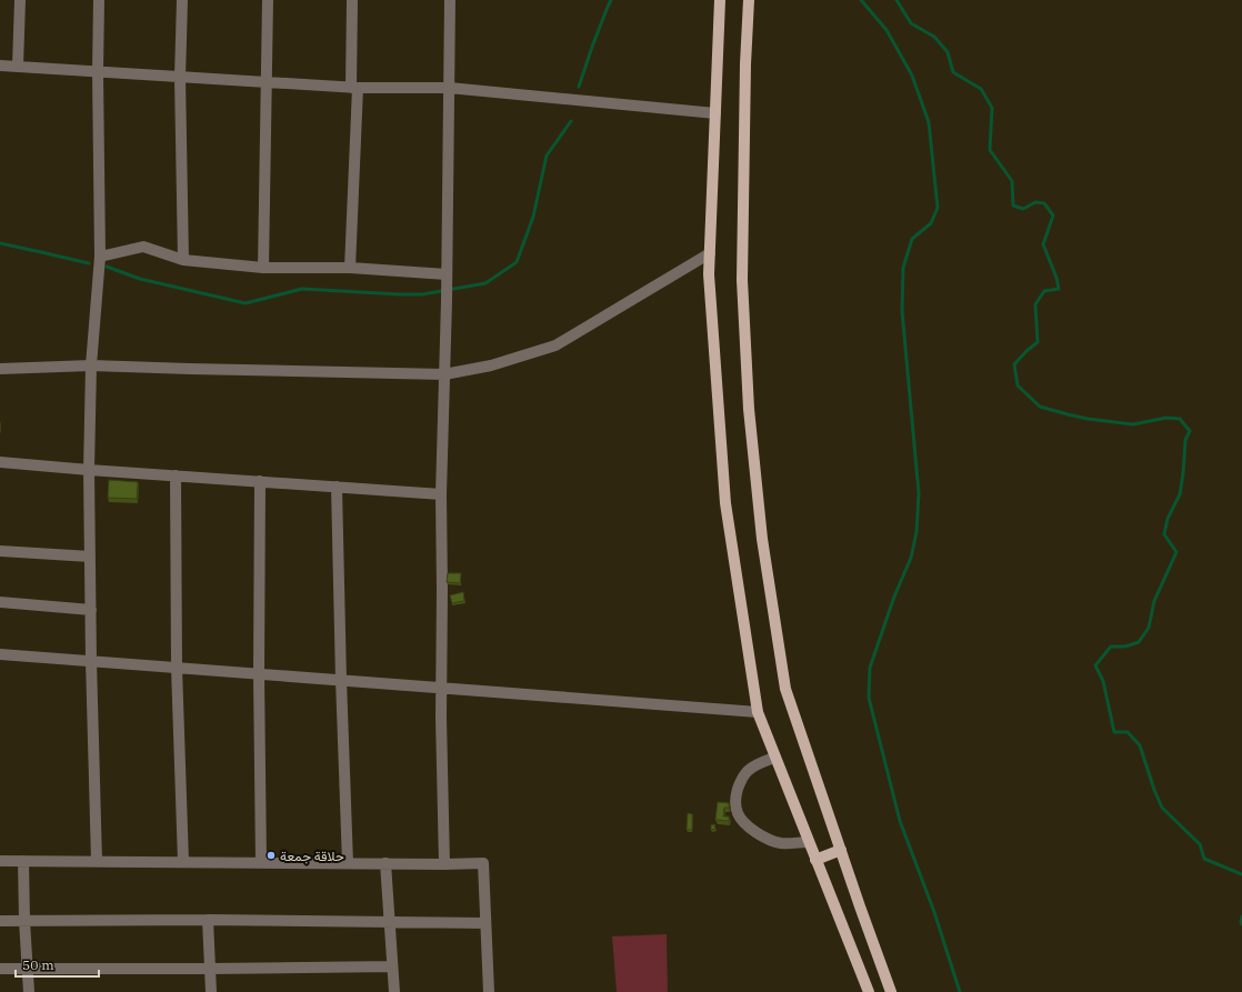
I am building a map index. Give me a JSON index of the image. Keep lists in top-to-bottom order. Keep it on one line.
{"places":["حلاقة جمعة"],"scale_bar":"50 m"}
